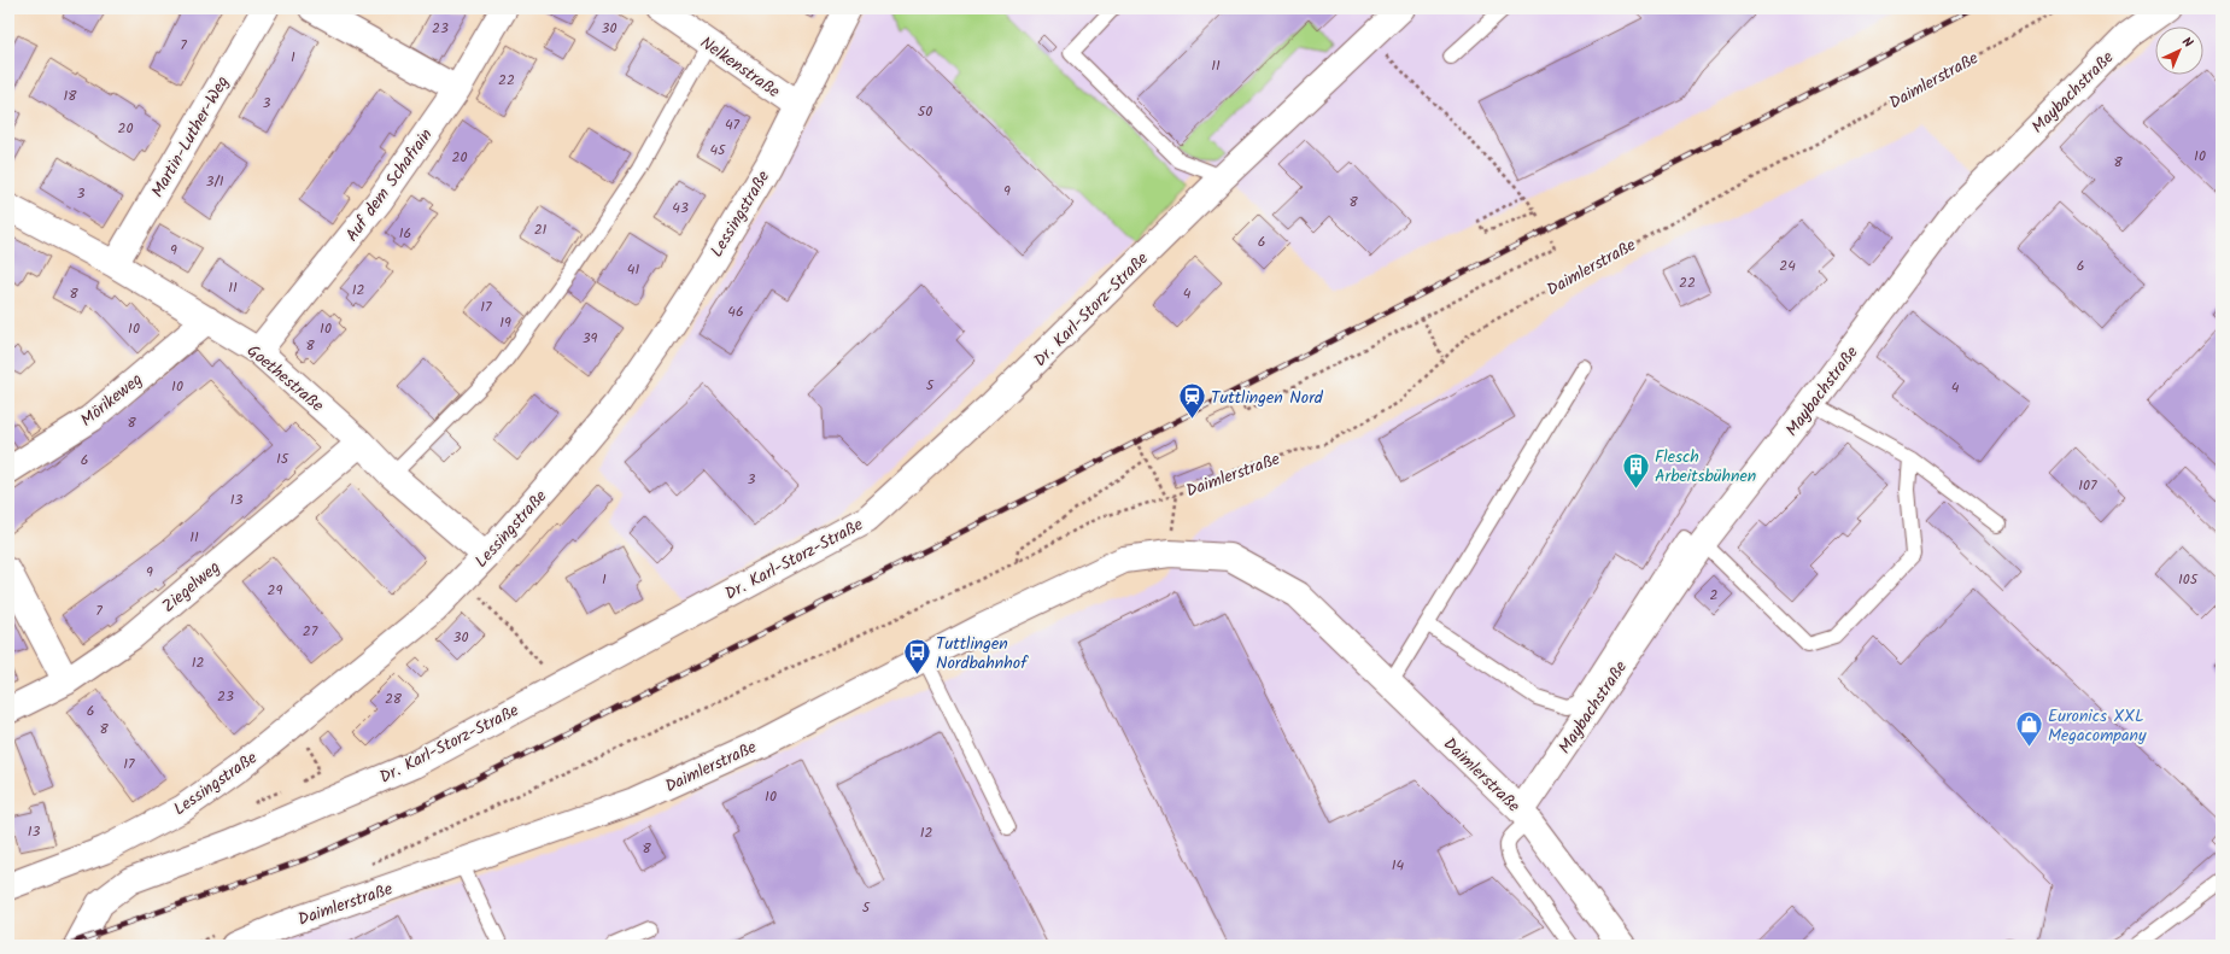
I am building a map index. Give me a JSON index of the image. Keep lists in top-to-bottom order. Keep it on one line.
{"streets":{"street":["Nelkenstraße","Daimlerstraße","Maybachstraße","Martin-Luther-Weg","Auf dem Schafrain","Lessingstraße","Dr. Karl-Storz-Straße","Goethestraße","Mörikeweg","Ziegelweg"]},"crossings":[["Nelkenstraße","Lessingstraße"],["Daimlerstraße","Maybachstraße"],["Martin-Luther-Weg","Goethestraße"],["Auf dem Schafrain","Goethestraße"],["Lessingstraße","Goethestraße"],["Goethestraße","Mörikeweg"],["Goethestraße","Ziegelweg"]],"places":{"station":["Tuttlingen Nord"],"building":["Flesch Arbeitsbühnen"],"bus stop":["Tuttlingen Nordbahnhof"],"shop":["Euronics XXL Megacompany"]},"house_numbers":["23","30","7","1","11","22","18","3","50","47","20","45","10","20","8","3/1","9","3","8","43","21","16","6","9","24","6","41","22","11","12","8","4","17","46","19","10","10","39","8","5","10","4","8","15","6","3","107","13","11","9","1","105","29","2","7","27","30","12","23","28","6","8","17","10","13","12","8","14","5"],"north":"top right"}
